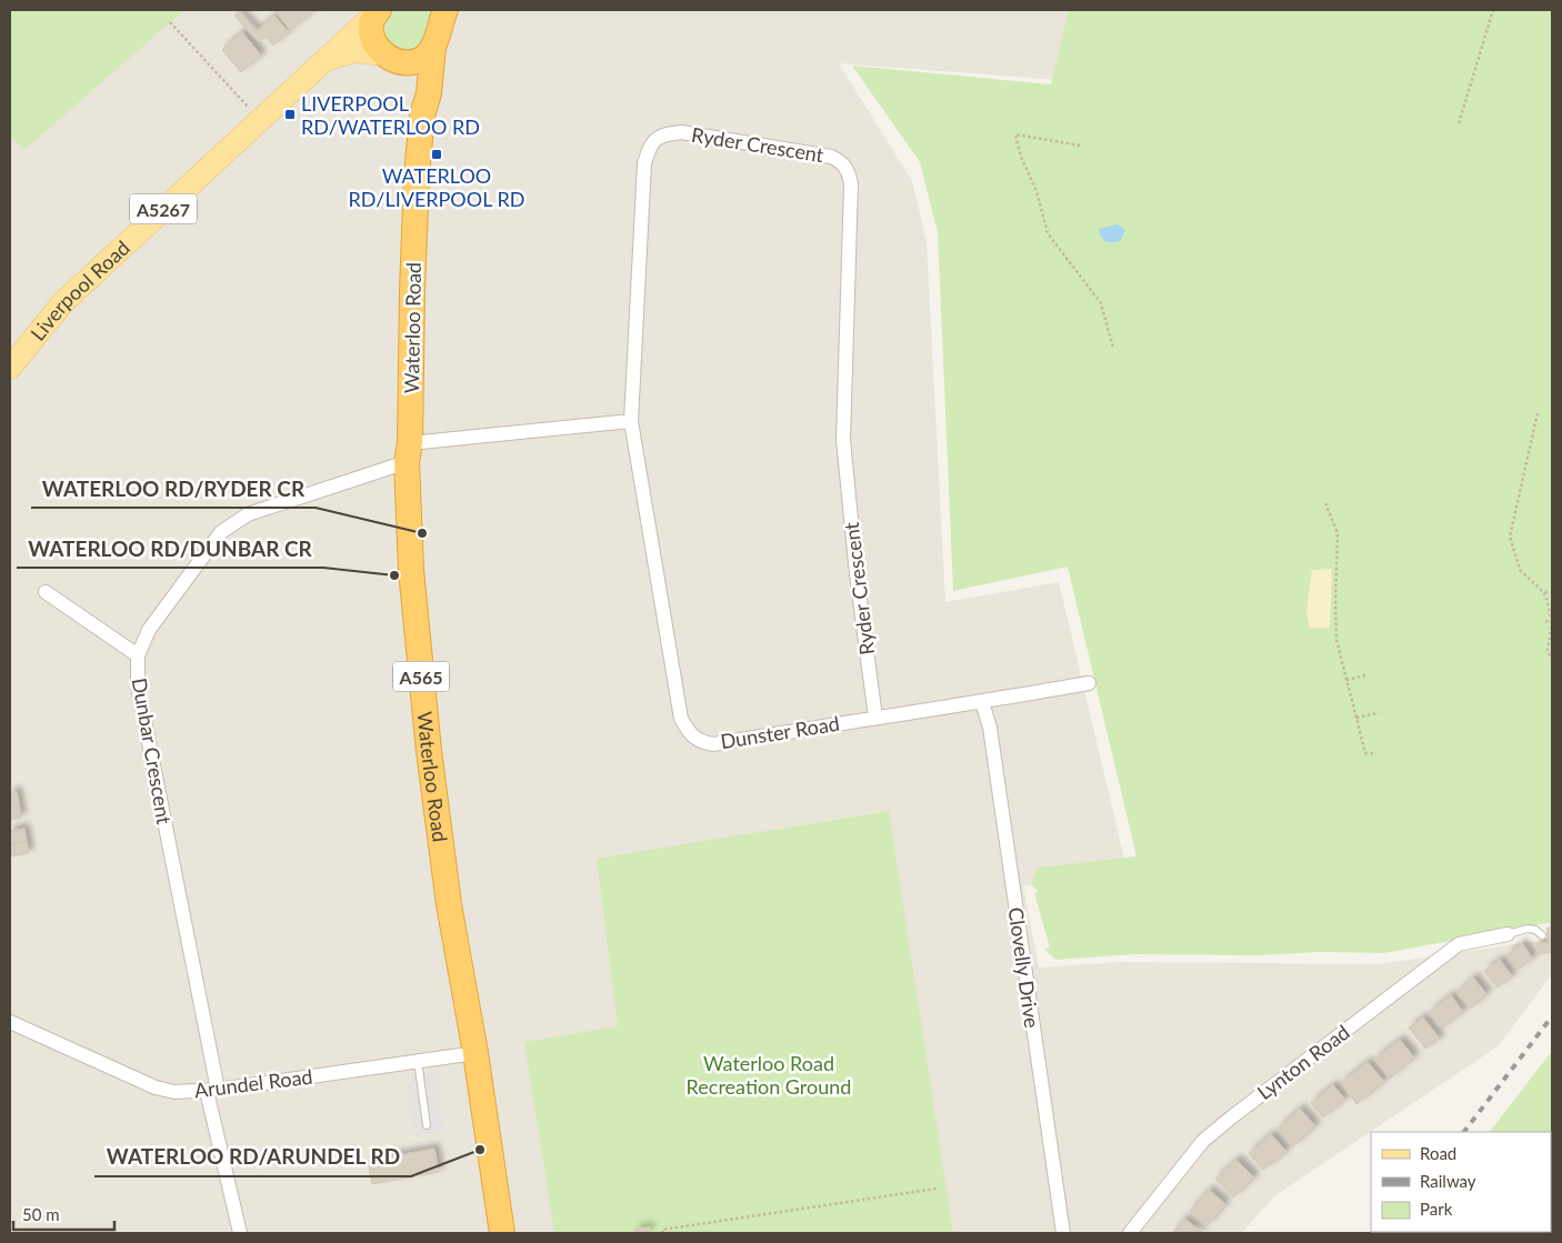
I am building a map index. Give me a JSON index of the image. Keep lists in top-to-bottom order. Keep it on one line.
{"streets":{"highway":["Waterloo Road","A565"],"main road":["A5267","Liverpool Road"],"street":["Ryder Crescent","Dunster Road","Dunbar Crescent","Clovelly Drive","Lynton Road","Arundel Road"]},"crossings":[["Ryder Crescent","Dunster Road"],["Liverpool Road","Waterloo Road"],["Liverpool Road","A565"],["Waterloo Road","A565"],["Waterloo Road","Dunbar Crescent"],["Waterloo Road","Arundel Road"],["Dunster Road","Clovelly Drive"],["Dunbar Crescent","Arundel Road"]],"parks":["Waterloo Road Recreation Ground"],"places":{"transit":["LIVERPOOL RD/WATERLOO RD","WATERLOO RD/LIVERPOOL RD"],"other":["WATERLOO RD/RYDER CR","WATERLOO RD/DUNBAR CR","WATERLOO RD/ARUNDEL RD"]},"legend":["Road","Railway","Park"],"scale_bar":"50 m"}
